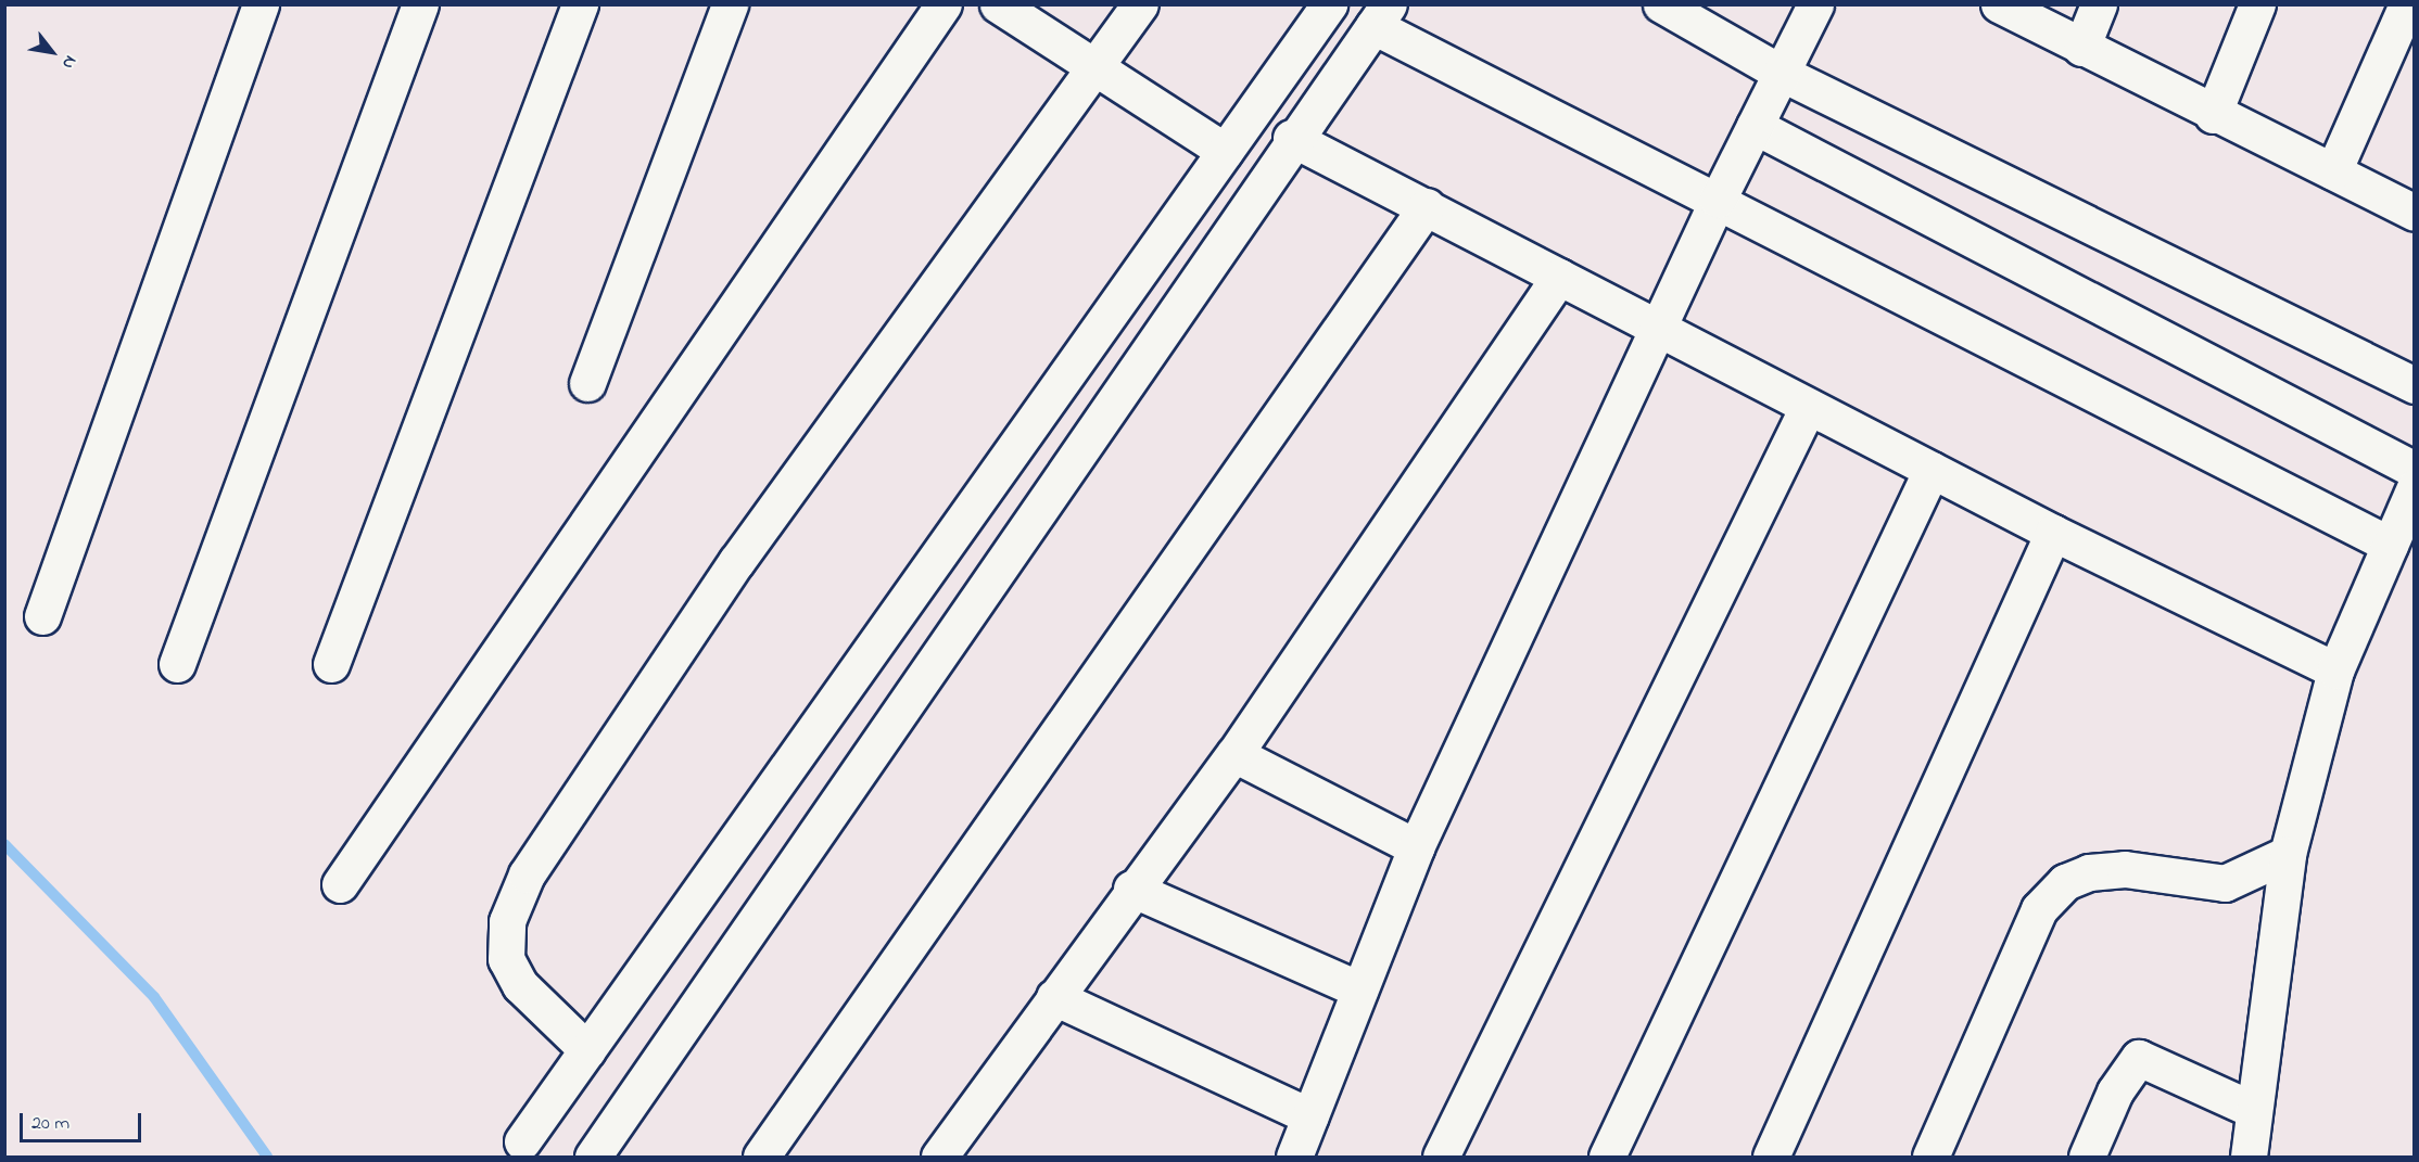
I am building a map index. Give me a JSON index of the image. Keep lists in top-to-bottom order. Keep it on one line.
{"scale_bar":"20 m","north":"bottom right"}
